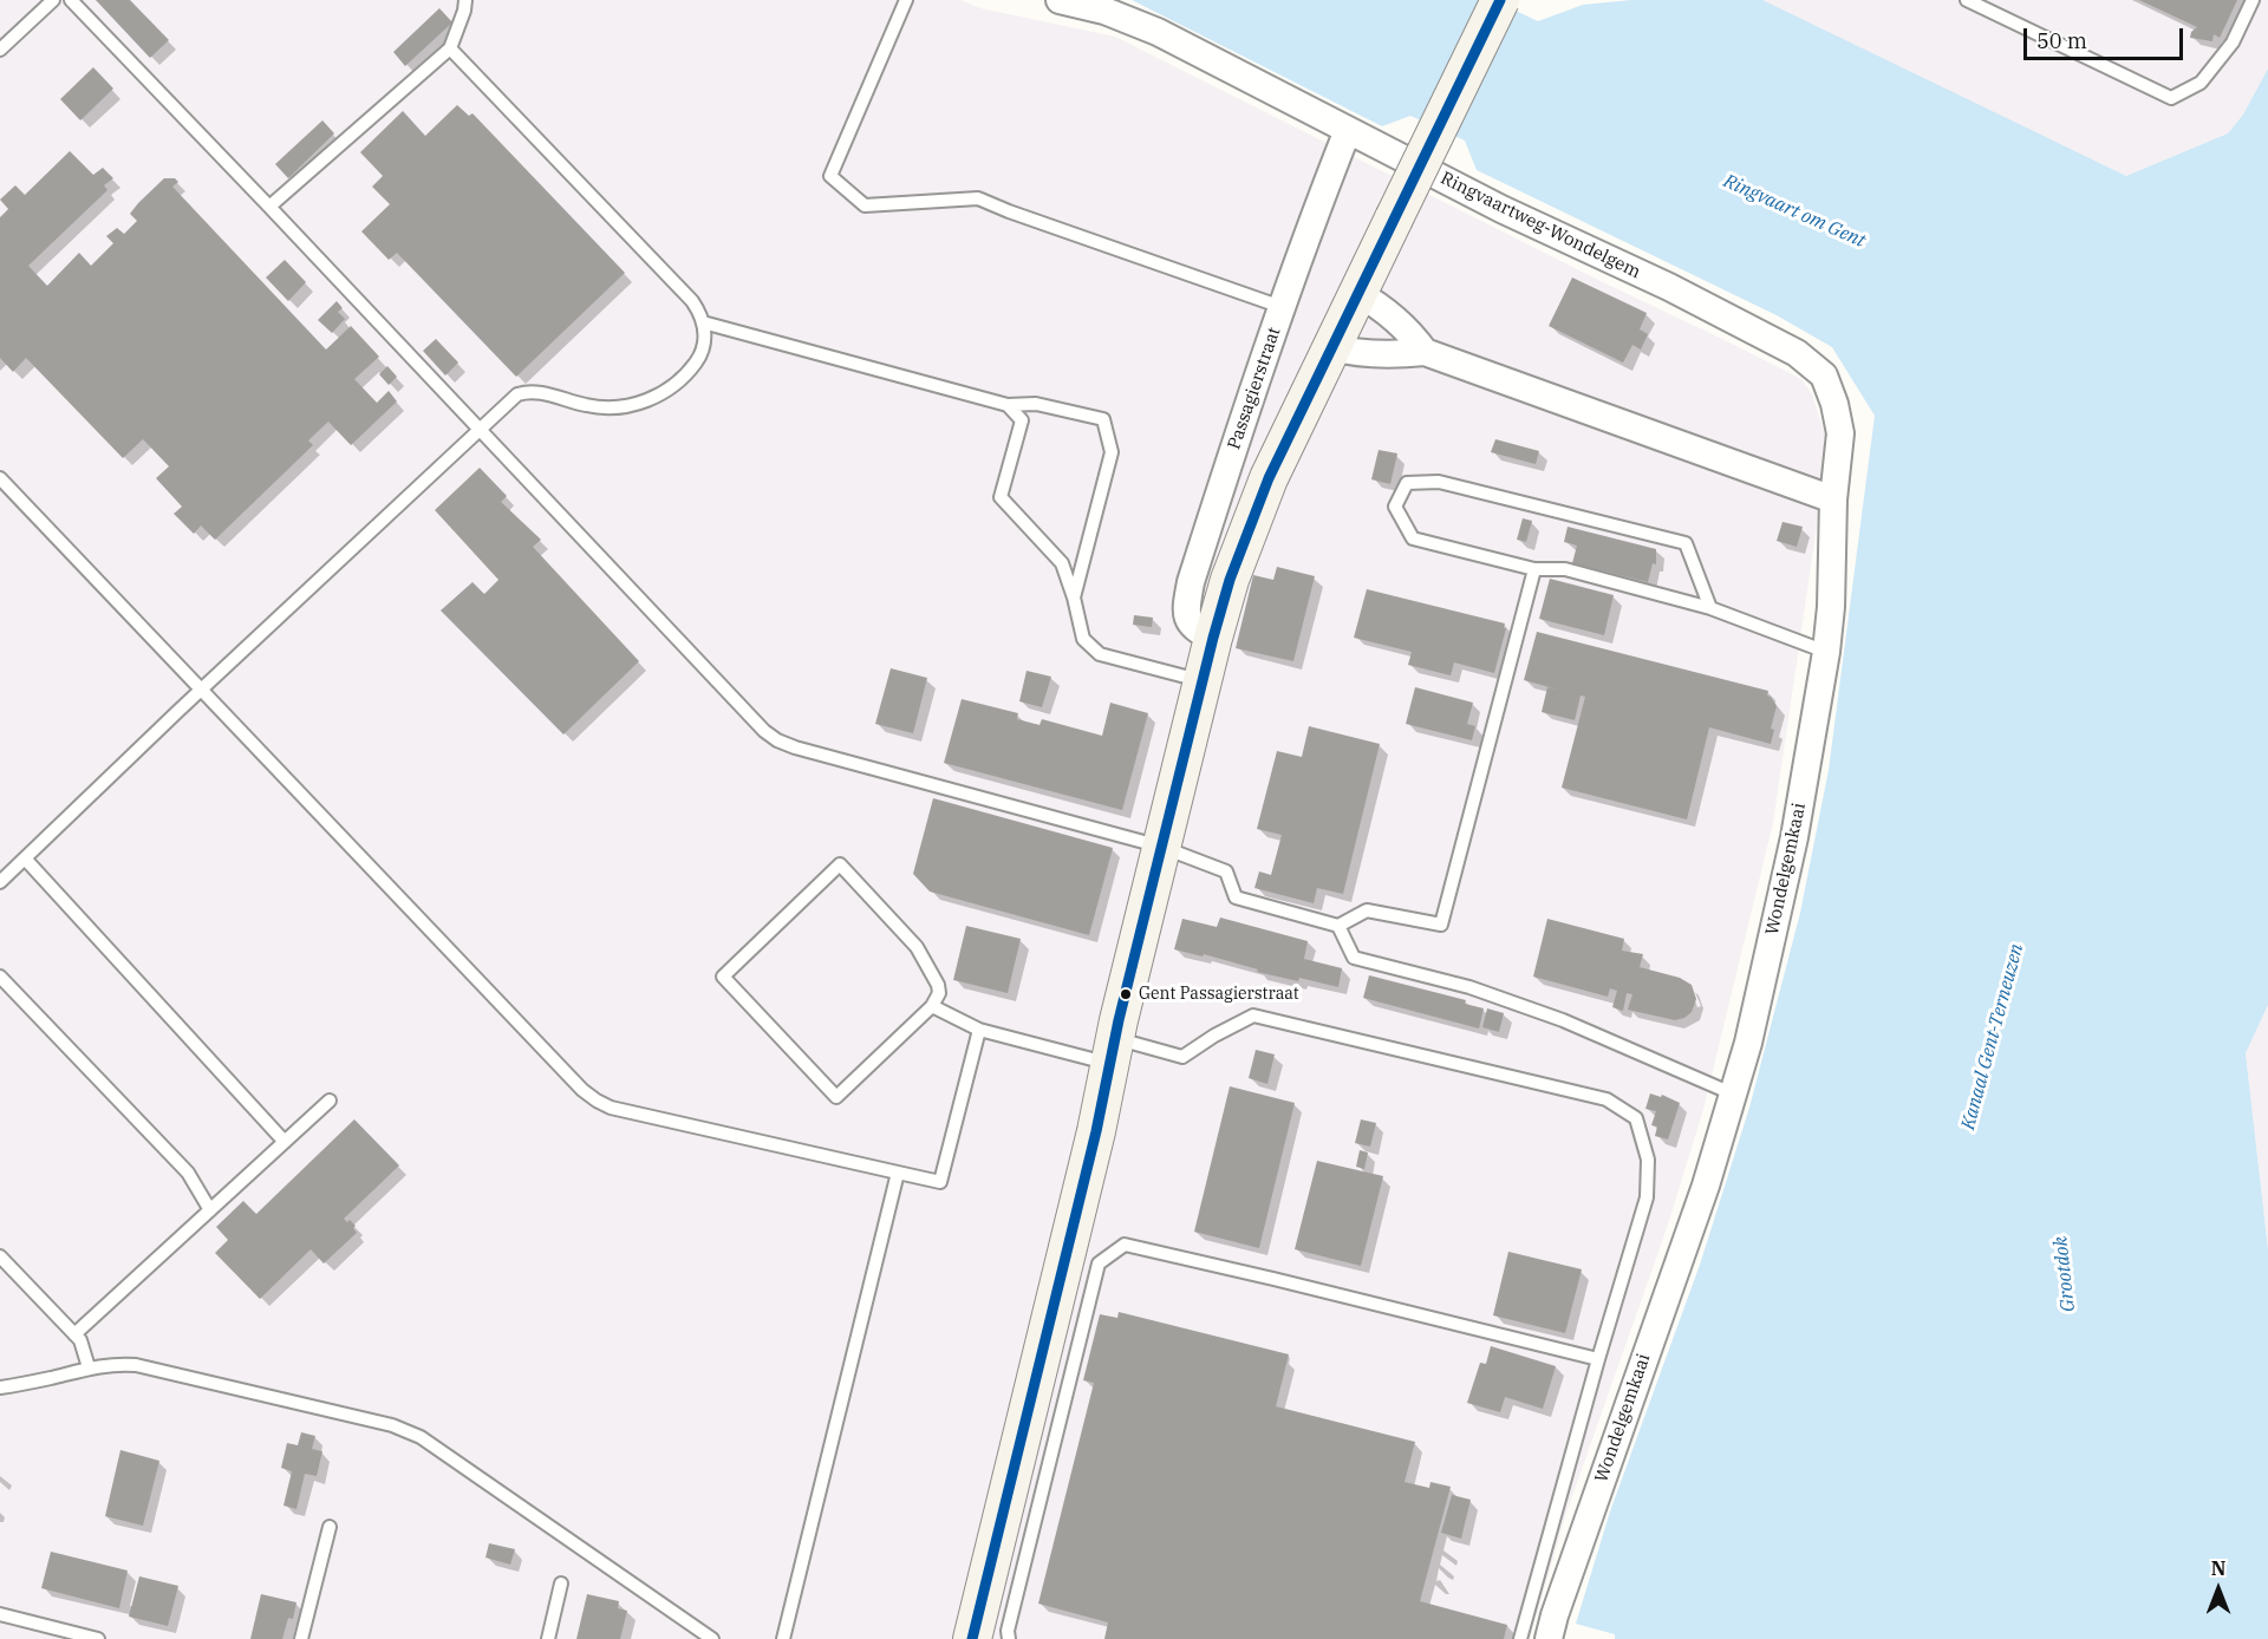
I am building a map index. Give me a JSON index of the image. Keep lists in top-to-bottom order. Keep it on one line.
{"streets":{"street":["Ringvaartweg-Wondelgem","Passagierstraat","Wondelgemkaai"]},"crossings":[["Ringvaartweg-Wondelgem","Passagierstraat"],["Ringvaartweg-Wondelgem","Wondelgemkaai"]],"water":["Ringvaart om Gent","Kanaal Gent-Terneuzen","Grootdok"],"places":["Gent Passagierstraat"],"scale_bar":"50 m","north":"top"}
